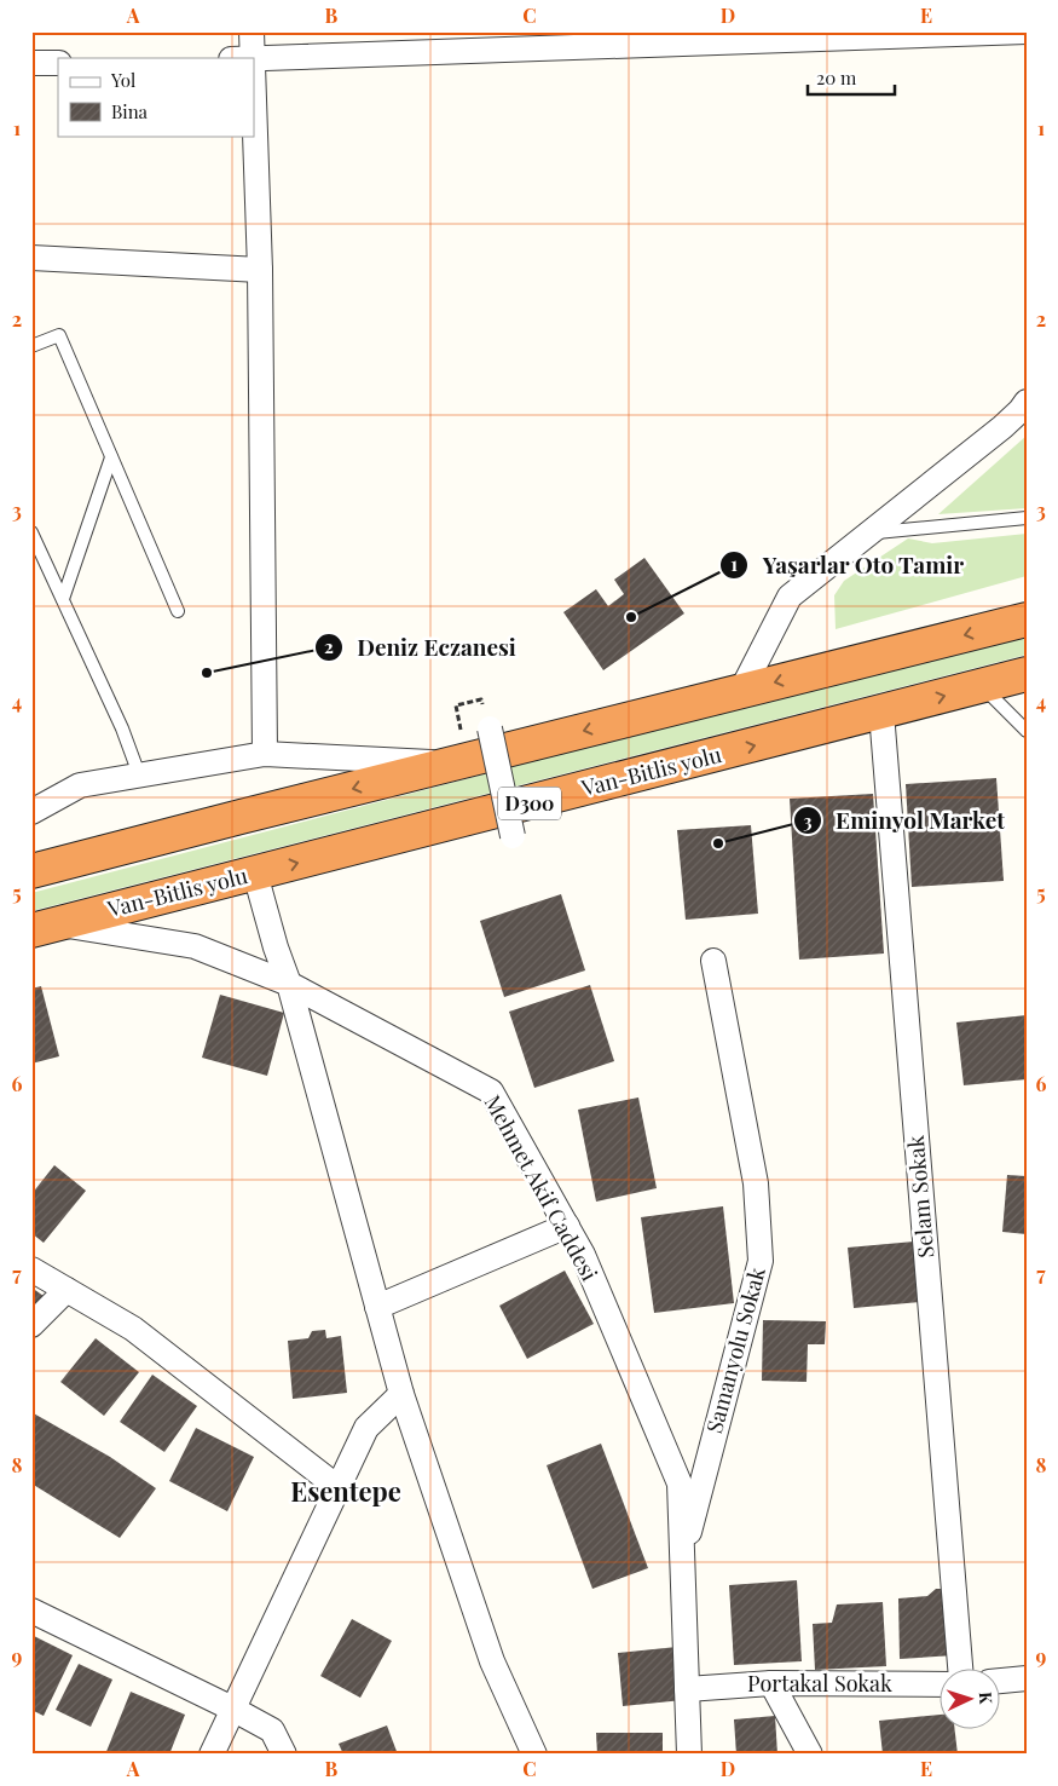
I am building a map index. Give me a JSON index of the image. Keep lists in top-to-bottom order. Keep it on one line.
{"streets":{"highway":["Van-Bitlis yolu","D300"],"street":["Mehmet Akif Caddesi","Selam Sokak","Samanyolu Sokak","Portakal Sokak"]},"crossings":[["Van-Bitlis yolu","Mehmet Akif Caddesi"],["Van-Bitlis yolu","Selam Sokak"],["Mehmet Akif Caddesi","Samanyolu Sokak"],["Mehmet Akif Caddesi","Portakal Sokak"]],"districts":["Esentepe"],"places":["Yaşarlar Oto Tamir","Deniz Eczanesi","Eminyol Market"],"legend":["Yol","Bina"],"scale_bar":"20 m","north":"right","grid":{"columns":["A","B","C","D","E"],"rows":["1","2","3","4","5","6","7","8","9"]}}
